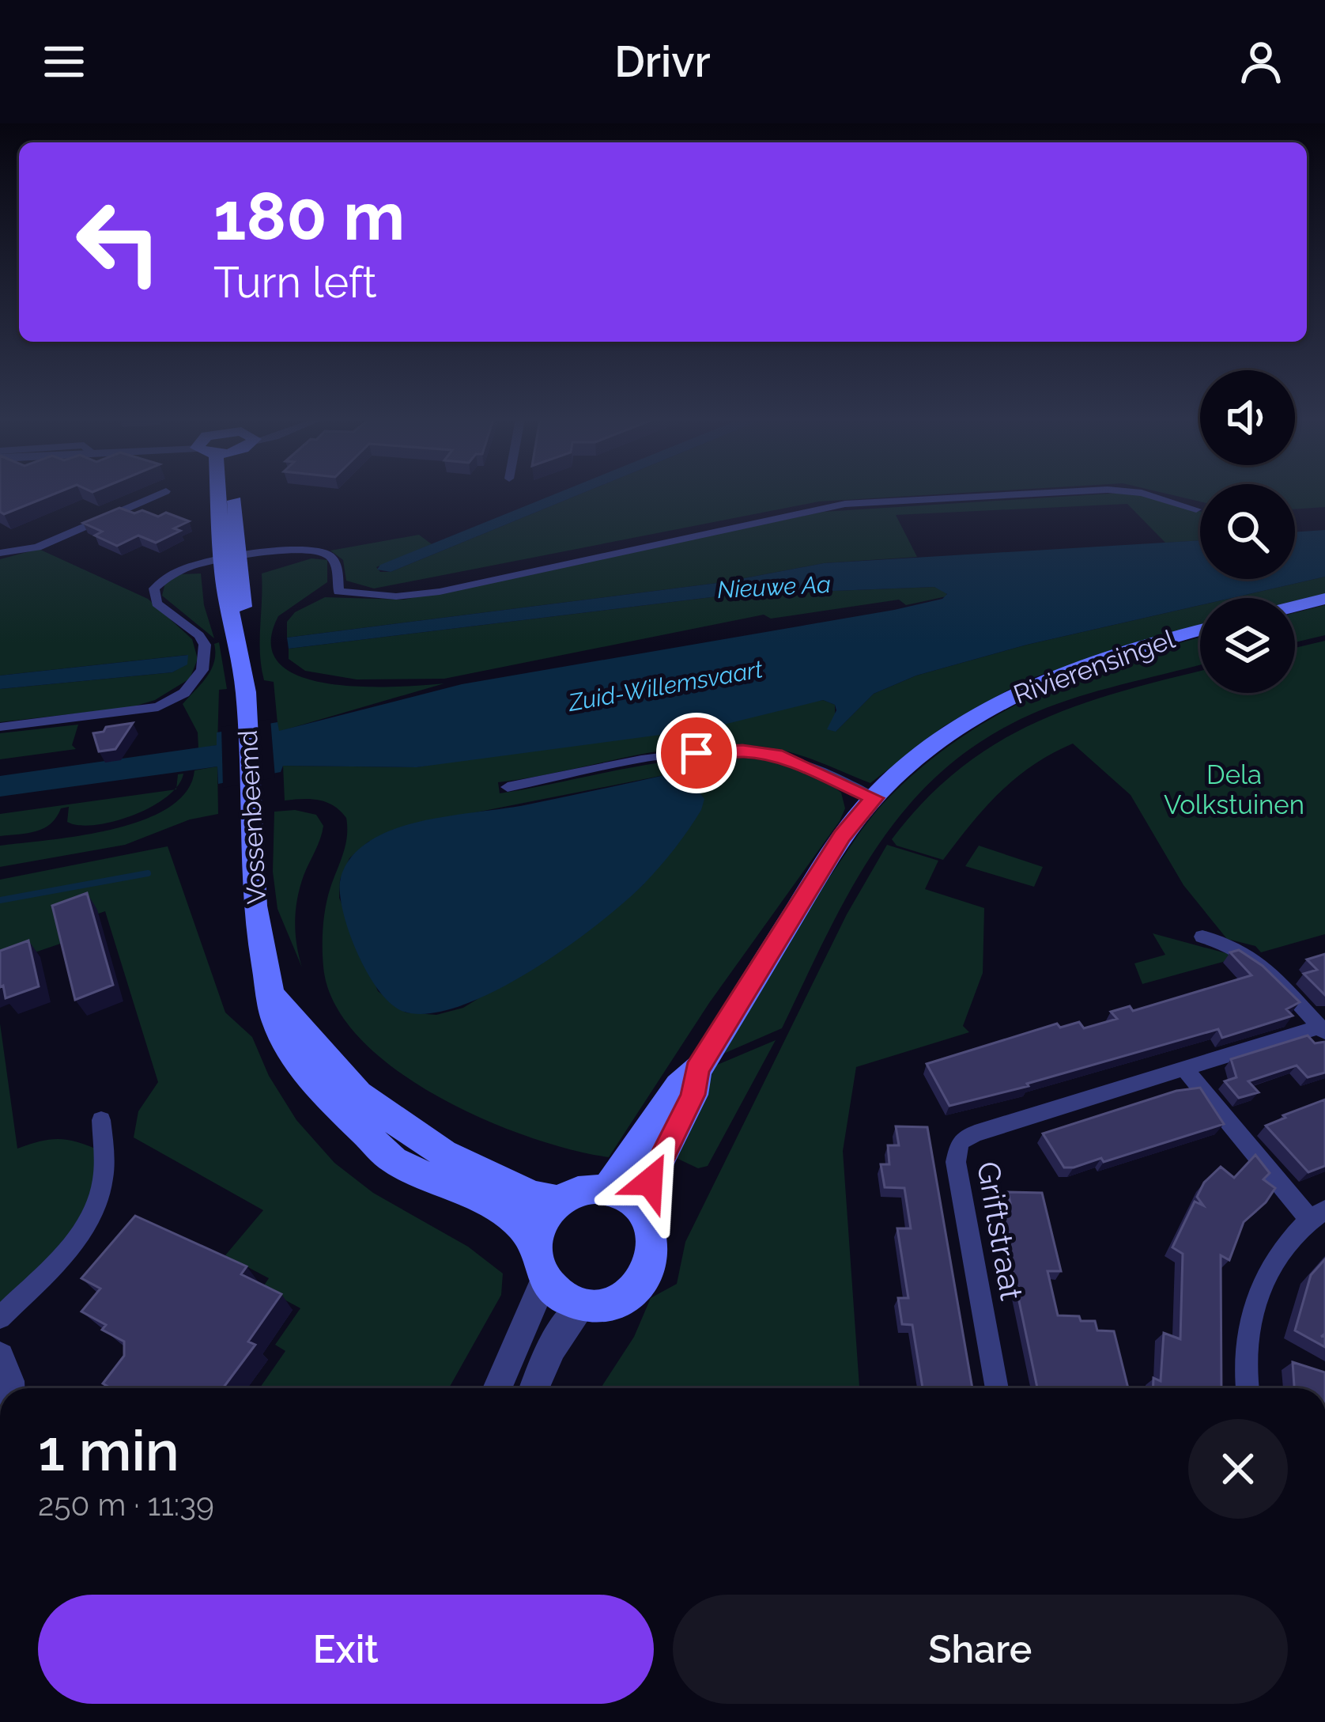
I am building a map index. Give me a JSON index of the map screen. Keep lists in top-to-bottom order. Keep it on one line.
{"streets":{"main road":["Rivierensingel","Vossenbeemd"],"street":["Griftstraat"]},"crossings":[["Rivierensingel","Vossenbeemd"]],"water":["Nieuwe Aa","Zuid-Willemsvaart"],"parks":["Dela Volkstuinen"],"page":{"header":"Drivr","turn":["180 m","Turn left"],"heading":["1 min","250 m · 11:39"],"buttons":["Exit","Share"]}}
